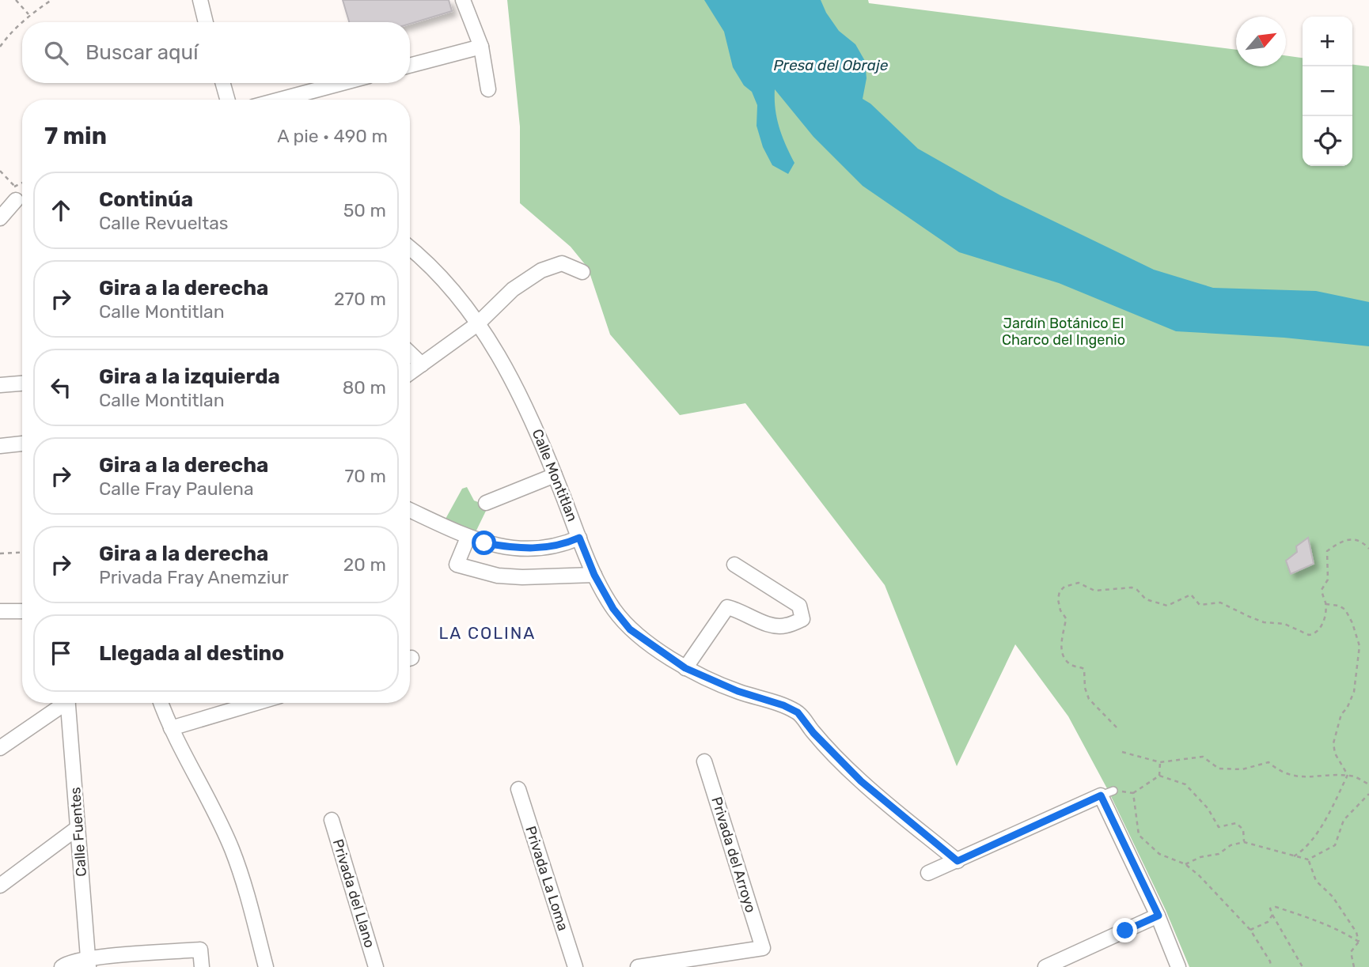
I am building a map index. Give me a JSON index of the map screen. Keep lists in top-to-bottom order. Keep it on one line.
{"streets":{"street":["Calle Montitlan","Calle Fuentes","Privada del Arroyo","Privada La Loma","Privada del Llano"]},"districts":["LA COLINA"],"water":["Presa del Obraje"],"parks":["Jardín Botánico El Charco del Ingenio"],"north":"top right","page":{"map_buttons":["+","−"],"search":"Buscar aquí","heading":["7 min","A pie · 490 m"],"list":[["Continúa","Calle Revueltas","50 m"],["Gira a la derecha","Calle Montitlan","270 m"],["Gira a la izquierda","Calle Montitlan","80 m"],["Gira a la derecha","Calle Fray Paulena","70 m"],["Gira a la derecha","Privada Fray Anemziur","20 m"],"Llegada al destino"]}}
